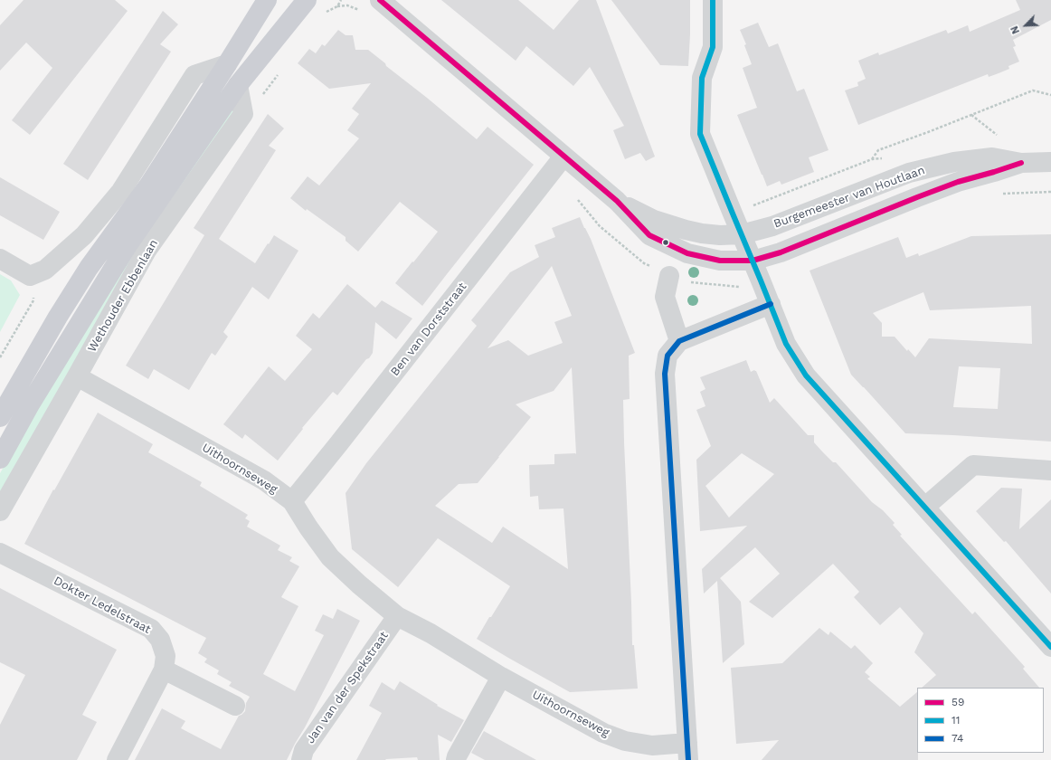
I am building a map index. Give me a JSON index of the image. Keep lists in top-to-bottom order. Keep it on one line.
{"streets":{"main road":["Wethouder Ebbenlaan"],"street":["Burgemeester van Houtlaan","Ben van Dorststraat","Uithoornseweg","Dokter Ledelstraat","Jan van der Spekstraat"]},"crossings":[["Wethouder Ebbenlaan","Uithoornseweg"],["Ben van Dorststraat","Uithoornseweg"],["Uithoornseweg","Jan van der Spekstraat"]],"lines":["transit line 59","transit line 11","transit line 74"],"legend":["59","11","74"],"north":"bottom left"}
